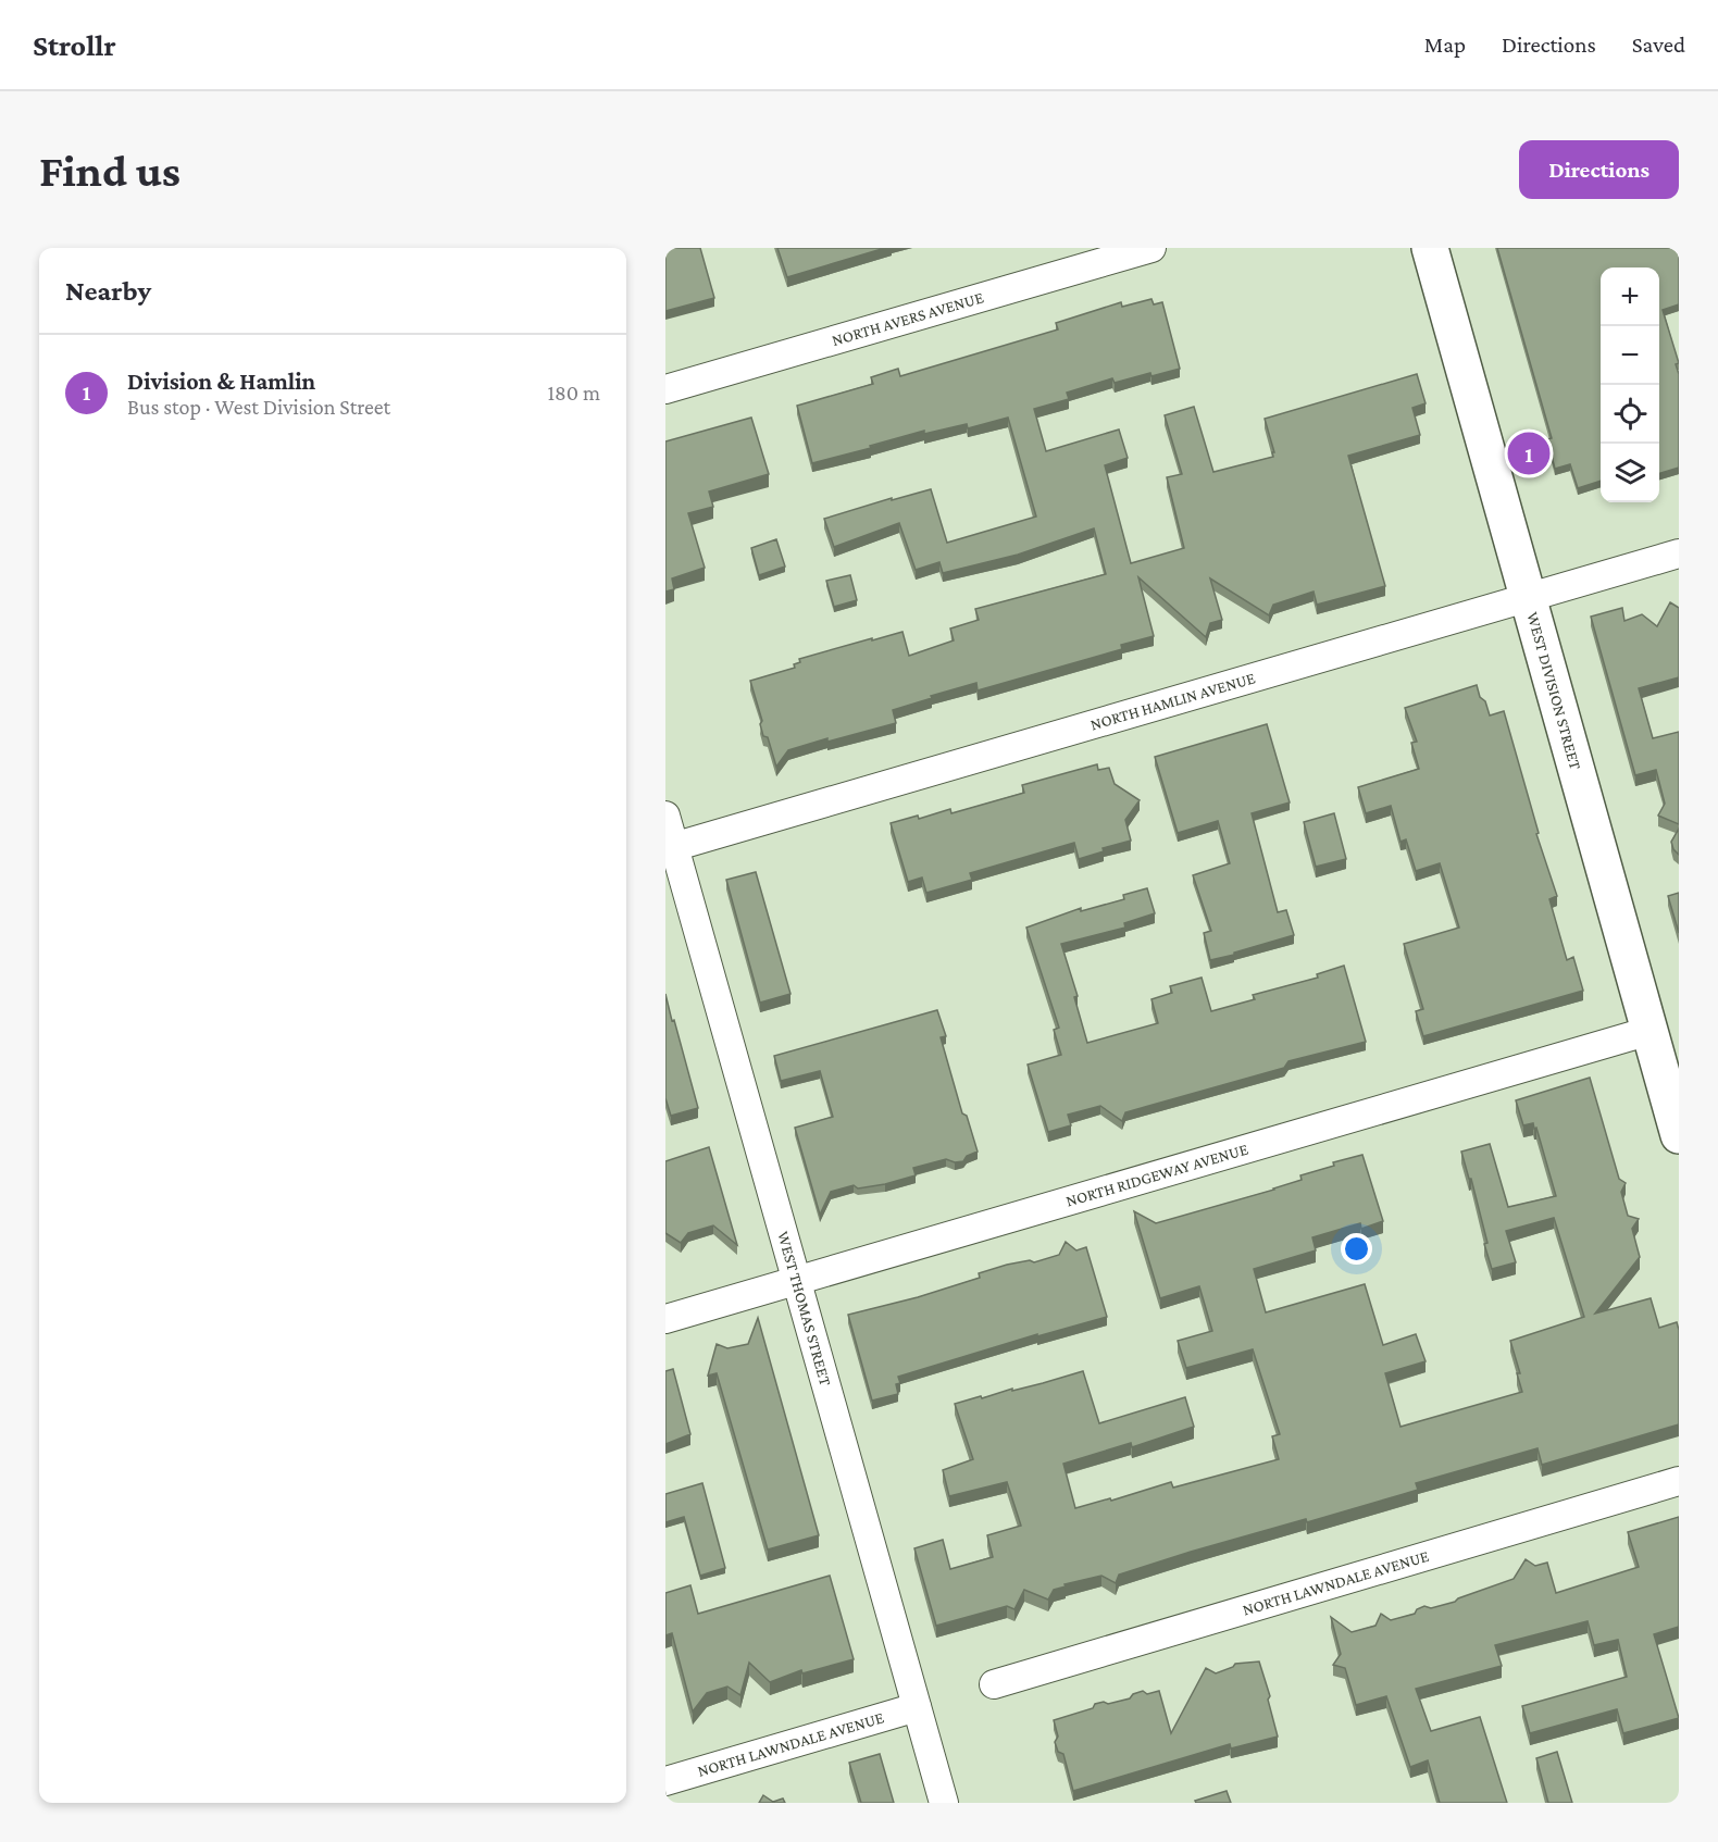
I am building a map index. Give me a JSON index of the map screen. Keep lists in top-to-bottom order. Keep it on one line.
{"streets":{"main road":["WEST DIVISION STREET"],"street":["NORTH AVERS AVENUE","NORTH HAMLIN AVENUE","NORTH RIDGEWAY AVENUE","WEST THOMAS STREET","NORTH LAWNDALE AVENUE"]},"crossings":[["WEST DIVISION STREET","NORTH HAMLIN AVENUE"],["WEST DIVISION STREET","NORTH RIDGEWAY AVENUE"],["NORTH HAMLIN AVENUE","WEST THOMAS STREET"],["NORTH RIDGEWAY AVENUE","WEST THOMAS STREET"],["WEST THOMAS STREET","NORTH LAWNDALE AVENUE"]],"page":{"header":"Strollr","nav":["Map","Directions","Saved"],"buttons":"Directions","title":"Find us","heading":"Nearby","map_buttons":["+","−"],"list":[{"mark":"1","name":"Division & Hamlin","note":"Bus stop · West Division Street","value":"180 m"}],"pins":"1"}}
